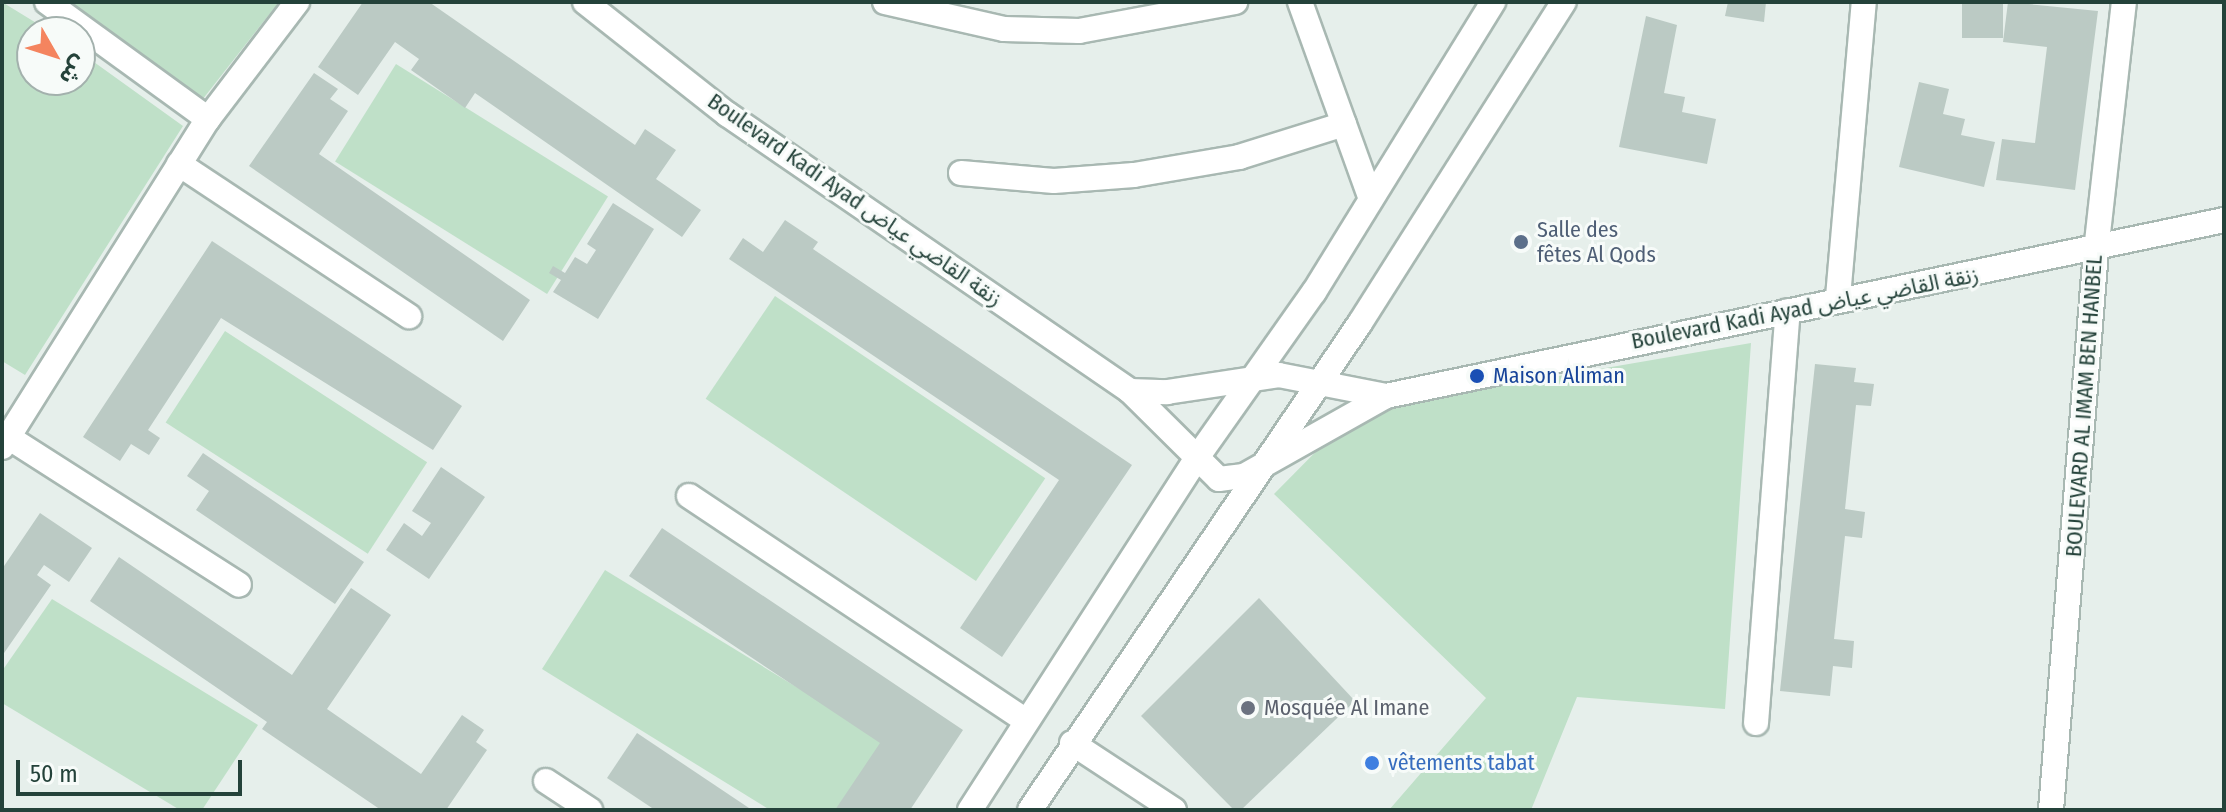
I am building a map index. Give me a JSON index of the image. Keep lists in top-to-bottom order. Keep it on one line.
{"streets":{"street":["Boulevard Kadi Ayad زنقة القاضي عياض","BOULEVARD AL IMAM BEN HANBEL"]},"crossings":[["Boulevard Kadi Ayad زنقة القاضي عياض","BOULEVARD AL IMAM BEN HANBEL"]],"places":["Salle des fêtes Al Qods","Maison Aliman","Mosquée Al Imane","vêtements tabat"],"scale_bar":"50 m","north":"bottom right"}
